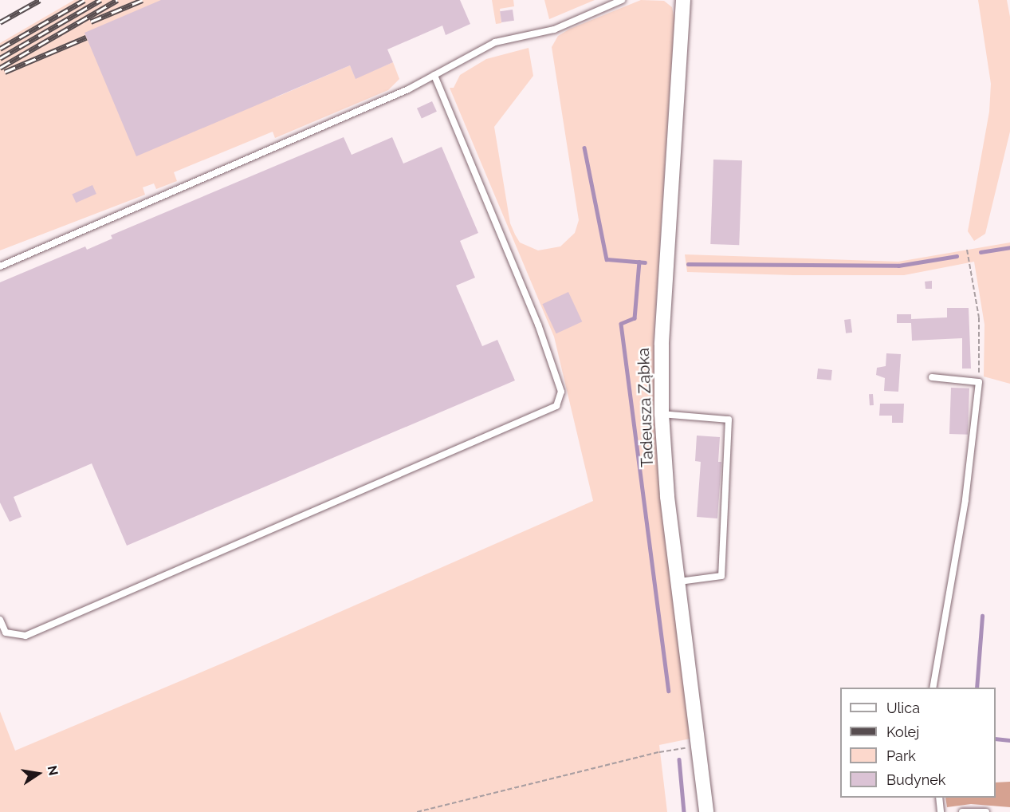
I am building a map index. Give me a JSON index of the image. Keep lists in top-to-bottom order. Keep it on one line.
{"streets":{"street":["Tadeusza Ząbka"]},"legend":["Ulica","Kolej","Park","Budynek"],"north":"right"}
